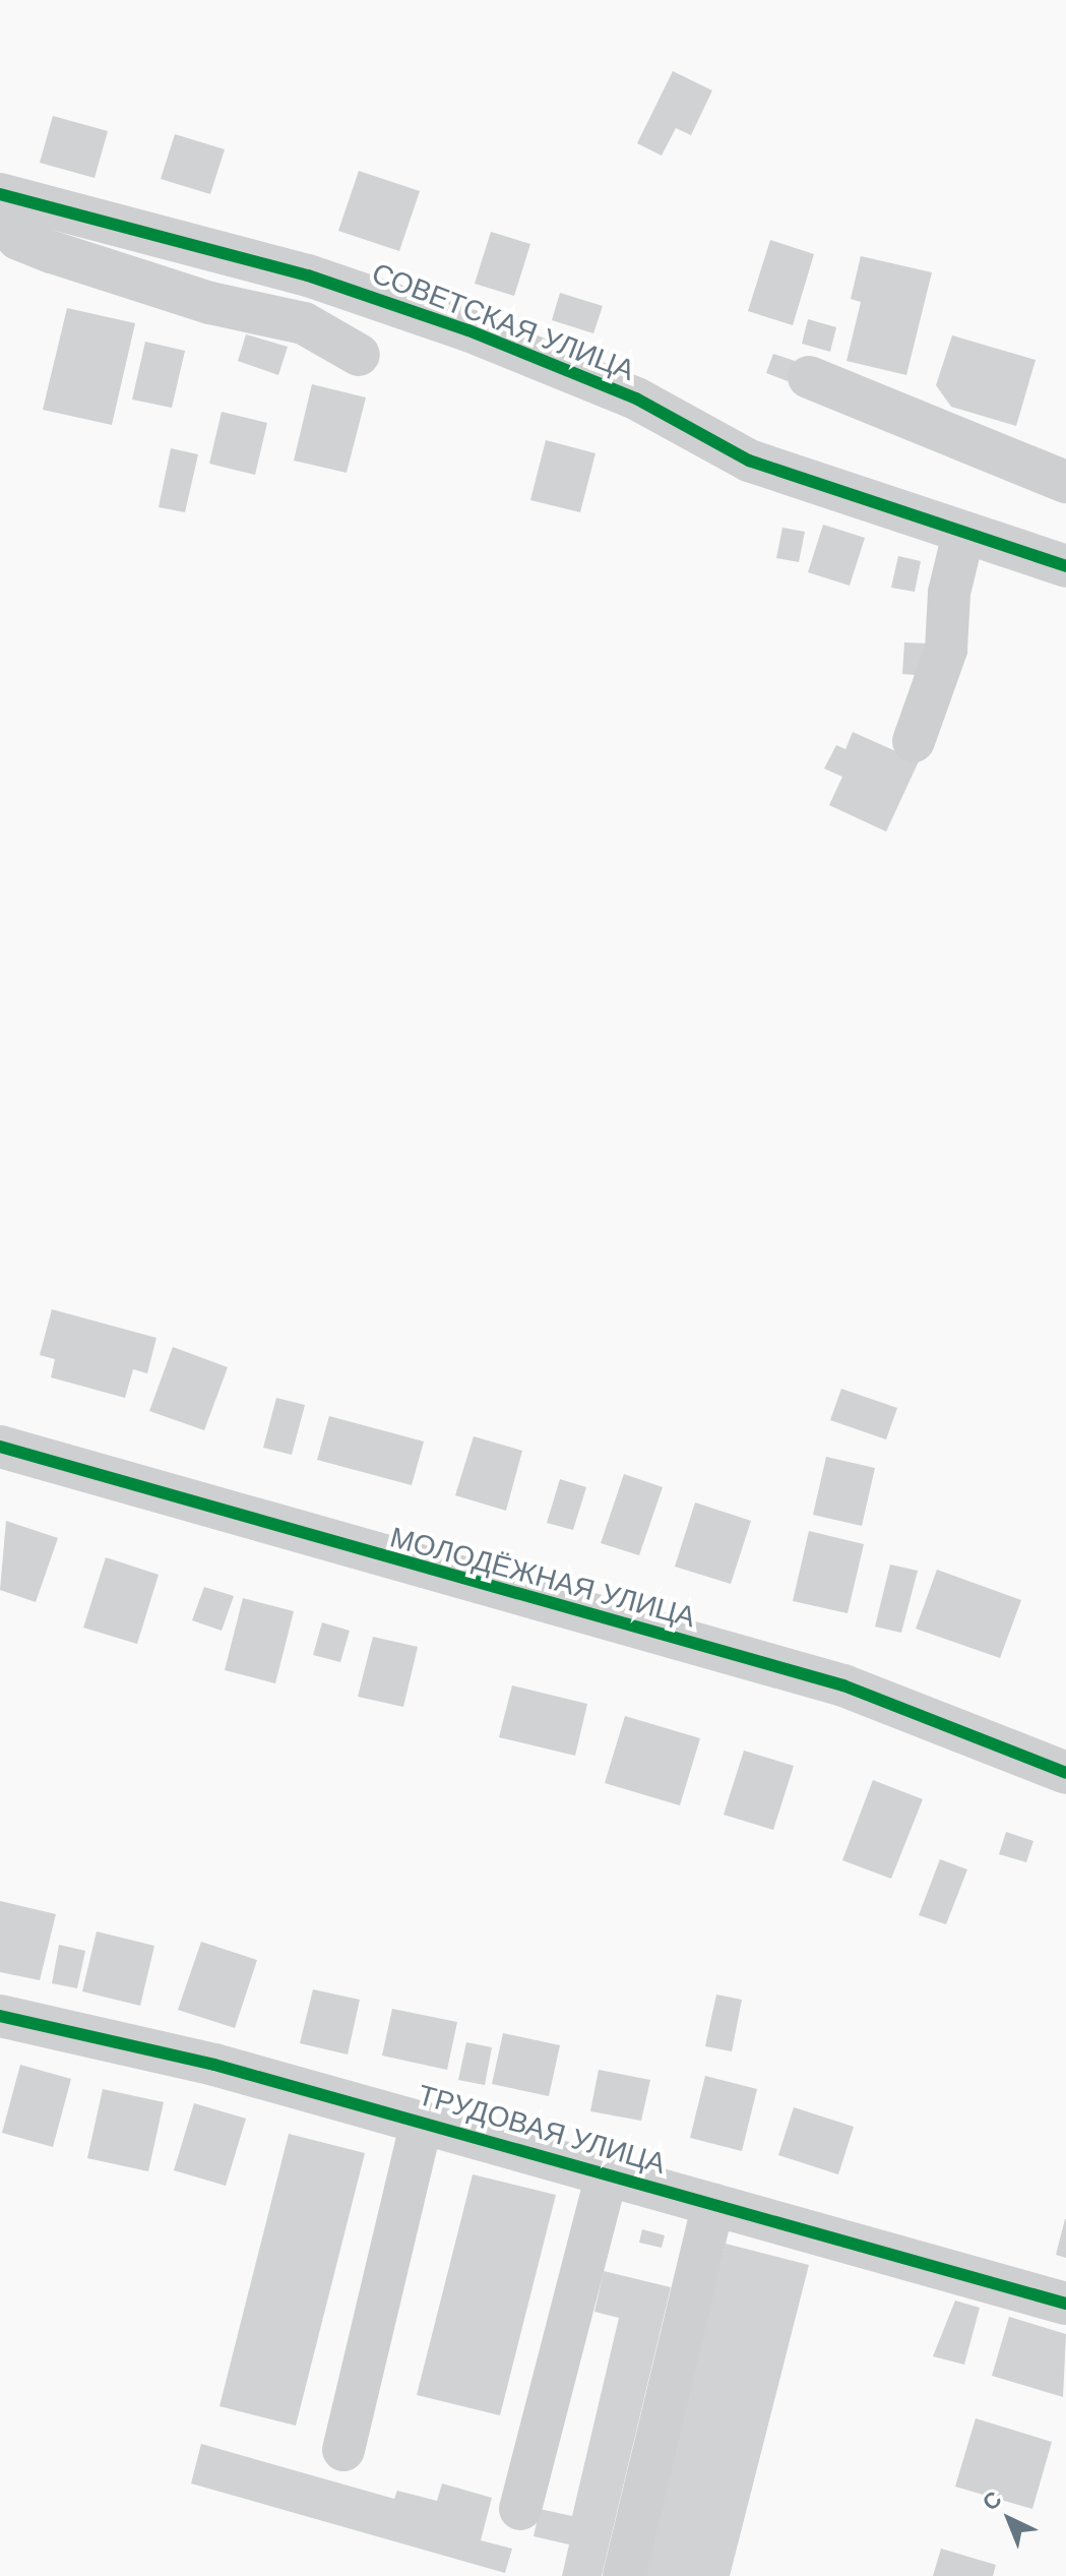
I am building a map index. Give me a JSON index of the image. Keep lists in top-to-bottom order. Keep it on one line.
{"streets":{"street":["СОВЕТСКАЯ УЛИЦА","МОЛОДЁЖНАЯ УЛИЦА","ТРУДОВАЯ УЛИЦА"]},"north":"top left"}
